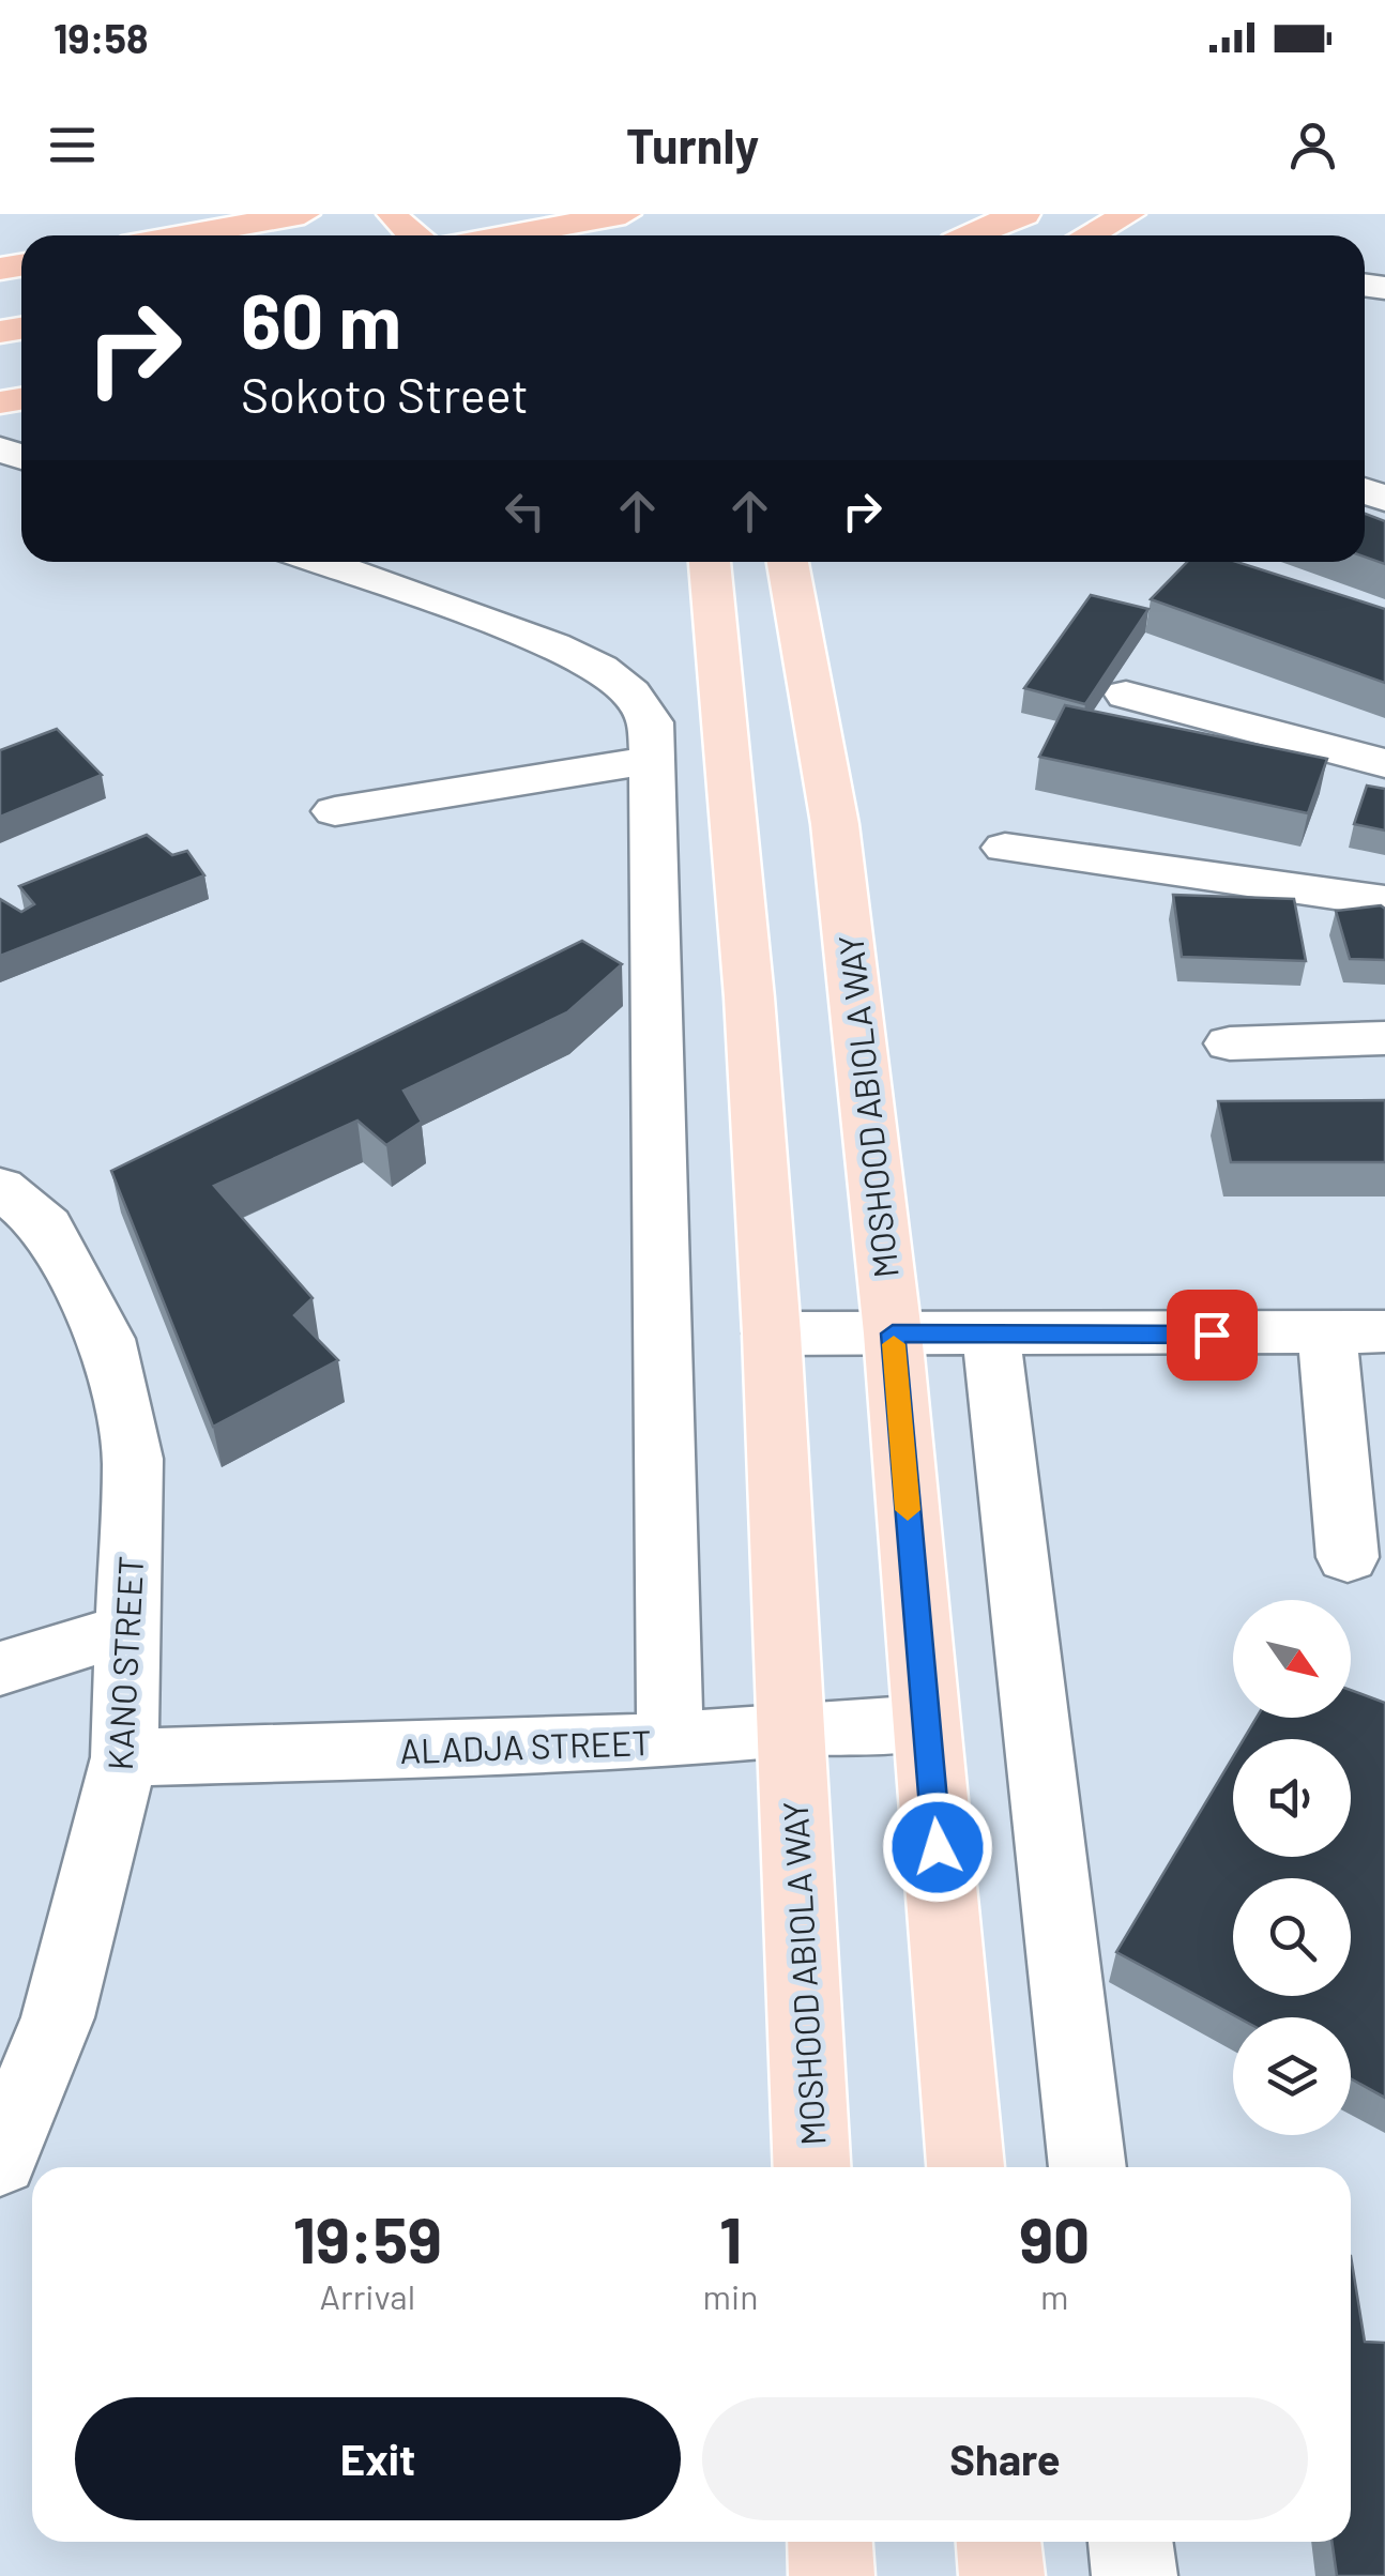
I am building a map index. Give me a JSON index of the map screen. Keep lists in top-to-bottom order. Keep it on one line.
{"streets":{"main road":["MOSHOOD ABIOLA WAY"],"street":["KANO STREET","ALADJA STREET"]},"crossings":[["MOSHOOD ABIOLA WAY","ALADJA STREET"],["KANO STREET","ALADJA STREET"]],"north":"bottom right","page":{"status":"19:58","header":"Turnly","turn":["60 m","Sokoto Street"],"eta":["19:59","Arrival","1","min","90","m"],"buttons":["Exit","Share"]}}
